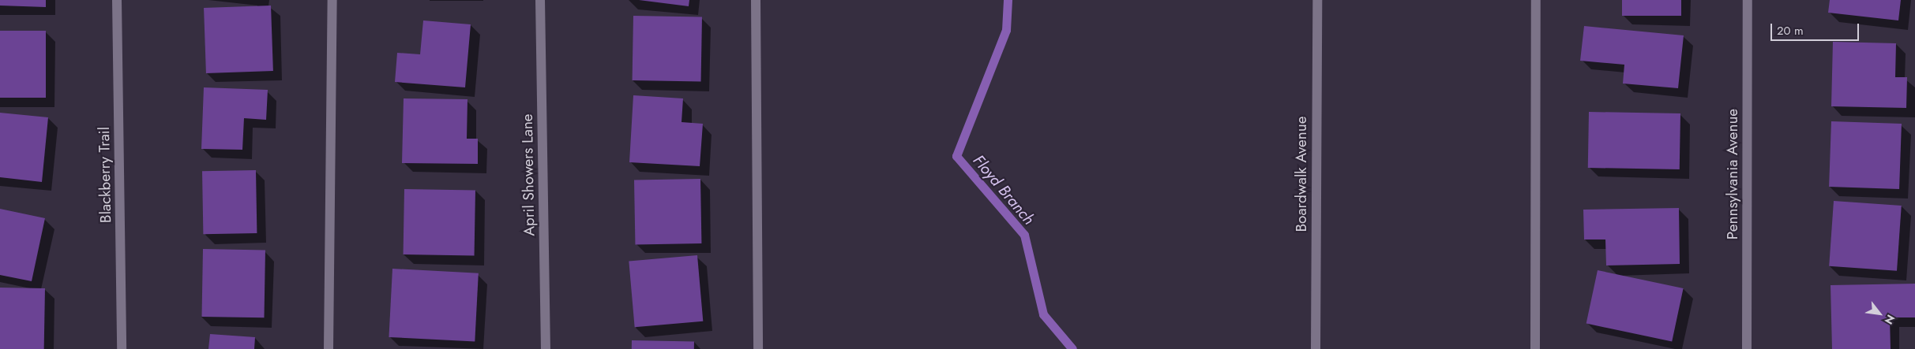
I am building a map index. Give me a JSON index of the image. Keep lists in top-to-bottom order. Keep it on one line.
{"streets":{"street":["Boardwalk Avenue","Pennsylvania Avenue","Blackberry Trail","April Showers Lane"]},"water":["Floyd Branch"],"scale_bar":"20 m","north":"bottom right"}
